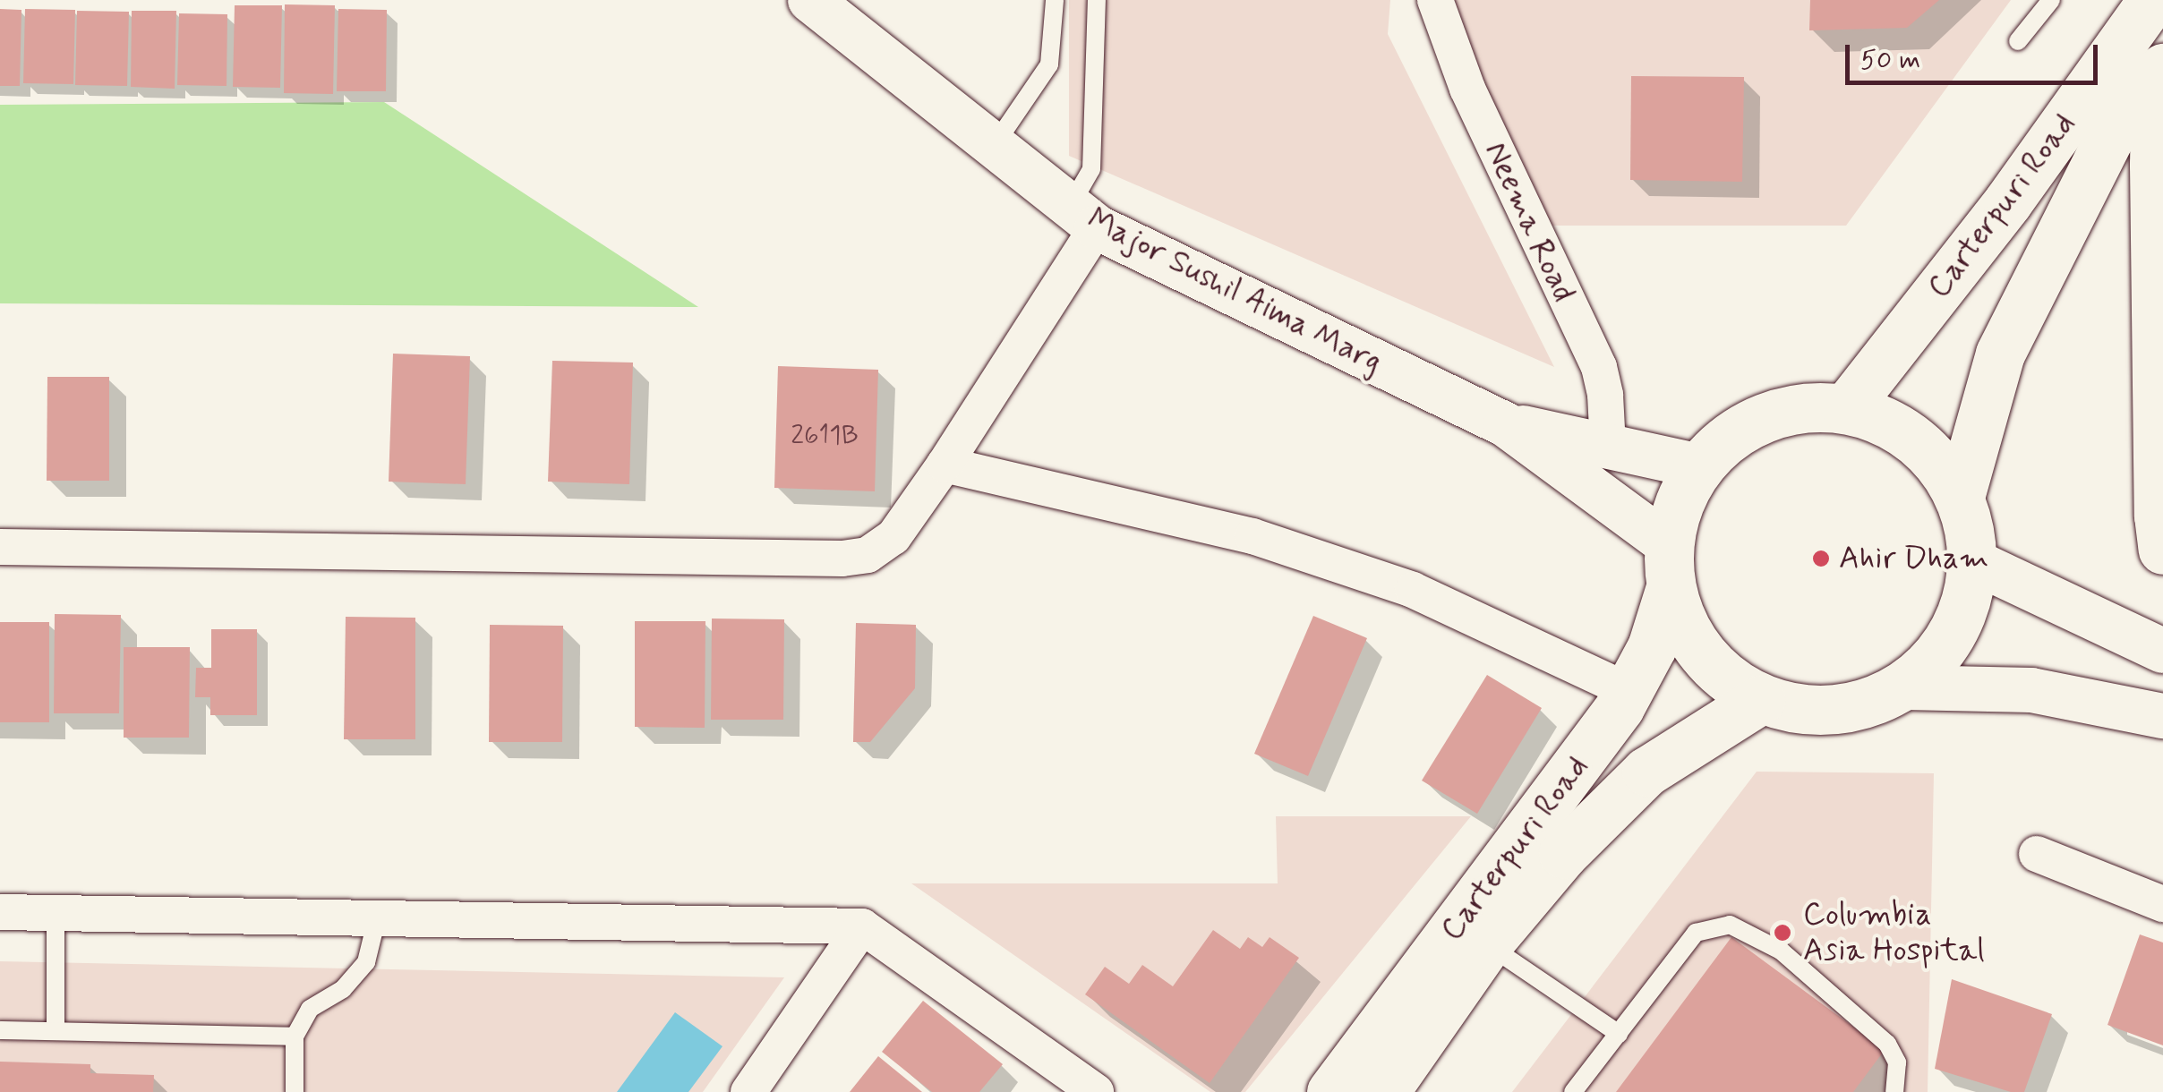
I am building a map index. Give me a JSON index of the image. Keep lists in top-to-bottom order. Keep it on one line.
{"streets":{"main road":["Carterpuri Road"],"street":["Neema Road","Major Sushil Aima Marg"]},"crossings":[["Carterpuri Road","Major Sushil Aima Marg"],["Neema Road","Major Sushil Aima Marg"]],"places":["Ahir Dham","Columbia Asia Hospital"],"house_numbers":["2611B"],"scale_bar":"50 m"}
